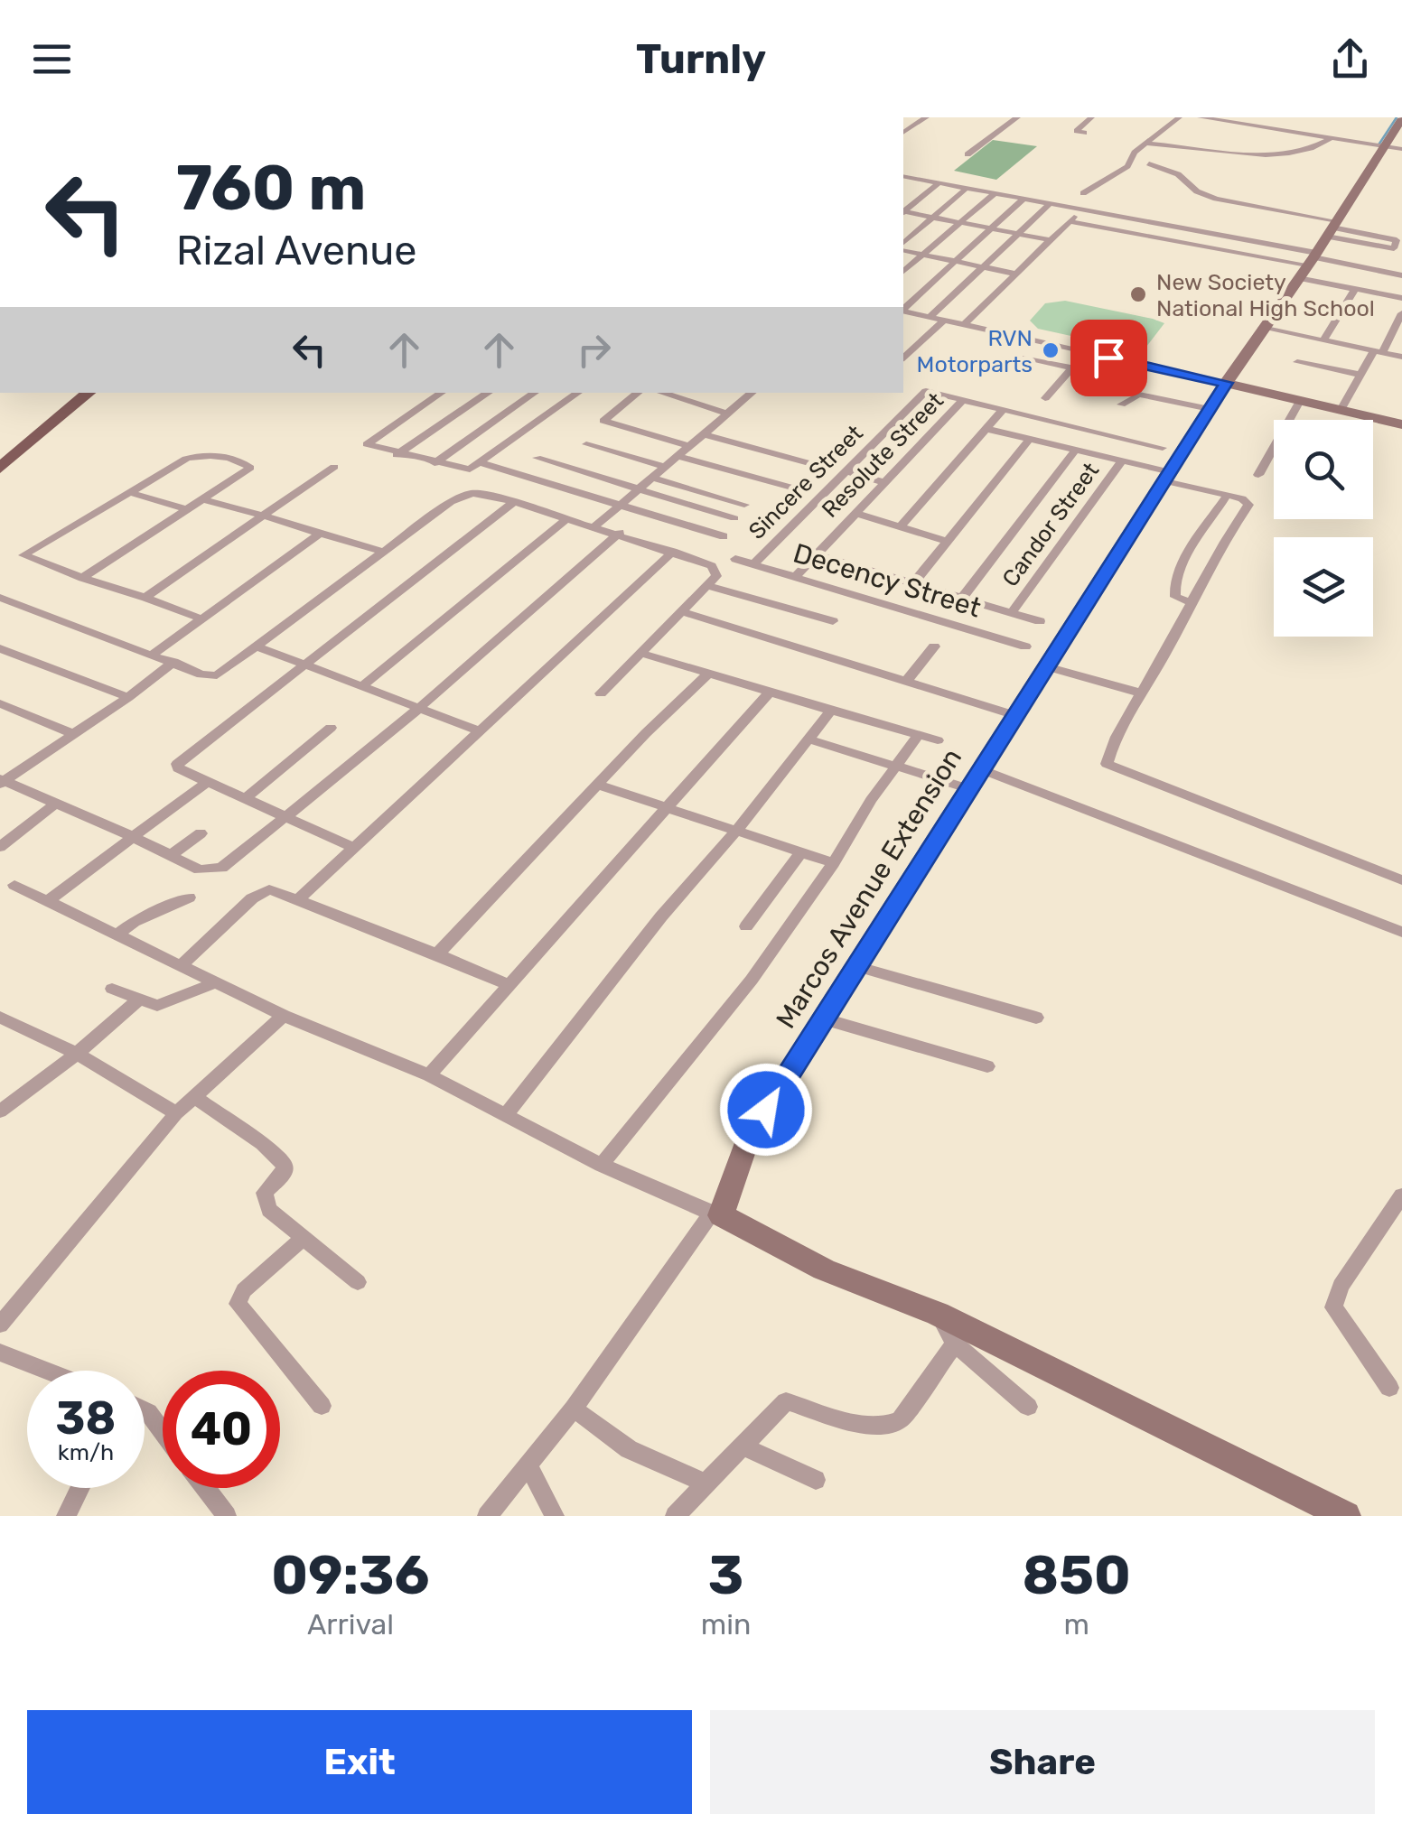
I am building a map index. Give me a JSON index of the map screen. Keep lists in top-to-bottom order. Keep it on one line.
{"streets":{"street":["Resolute Street","Sincere Street","Candor Street","Decency Street","Marcos Avenue Extension"]},"crossings":[["Resolute Street","Sincere Street"],["Resolute Street","Decency Street"],["Sincere Street","Decency Street"]],"places":["New Society National High School","RVN Motorparts"],"page":{"header":"Turnly","turn":["760 m","Rizal Avenue"],"speed":"38 km/h","limit":"40","eta":["09:36","Arrival","3","min","850","m"],"buttons":["Exit","Share"]}}
